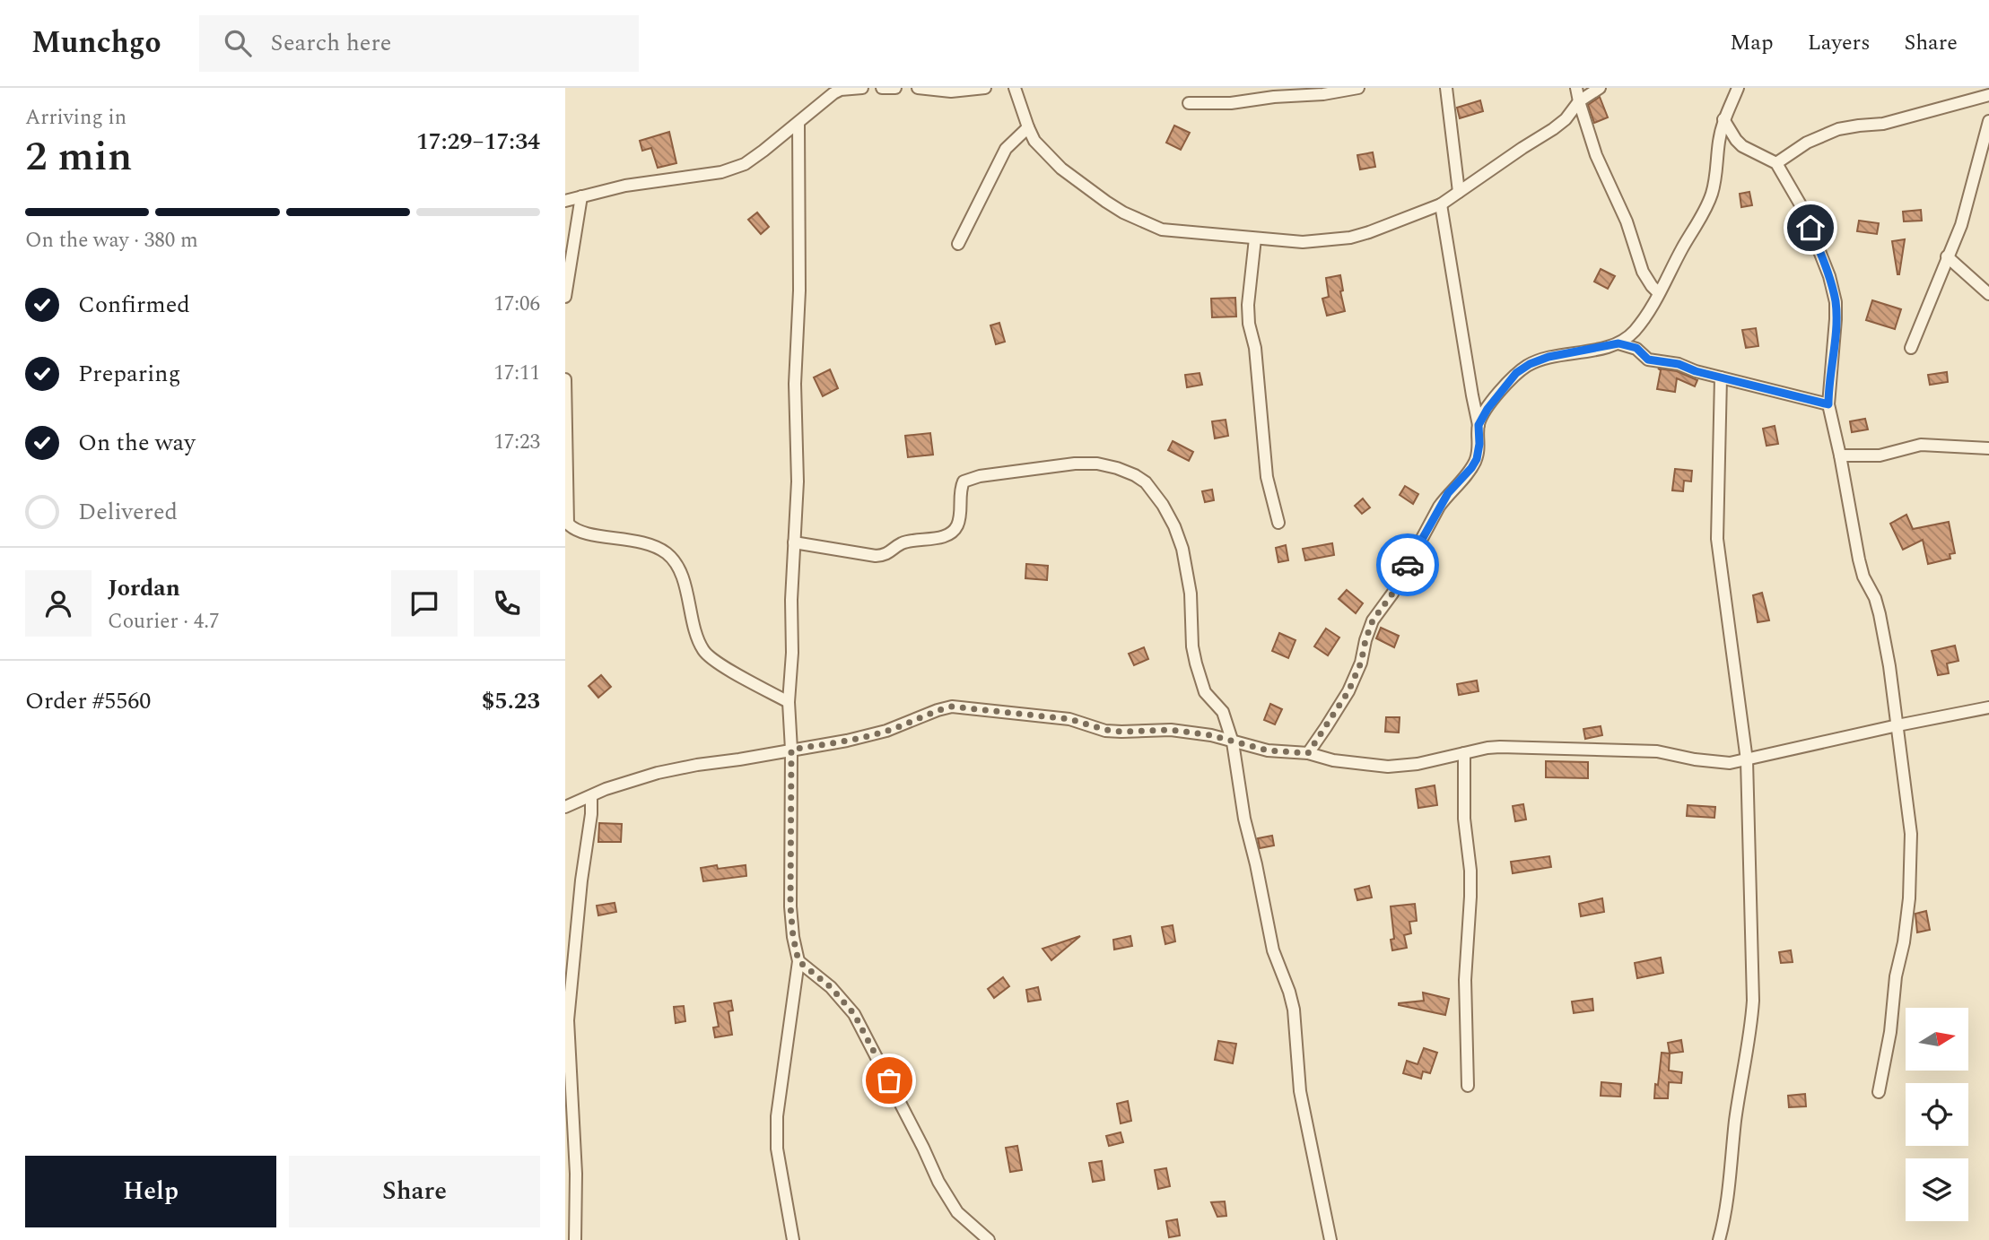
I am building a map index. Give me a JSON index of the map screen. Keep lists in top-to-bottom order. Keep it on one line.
{"north":"right","page":{"header":"Munchgo","search":"Search here","nav":["Map","Layers","Share"],"heading":["2 min","Arriving in","17:29–17:34"],"panel":["Jordan","Courier · 4.7","Order #5560","$5.23"],"bar":"On the way · 380 m","list":[["Confirmed","17:06"],["Preparing","17:11"],["On the way","17:23"],"Delivered"],"buttons":["Help","Share"]}}
